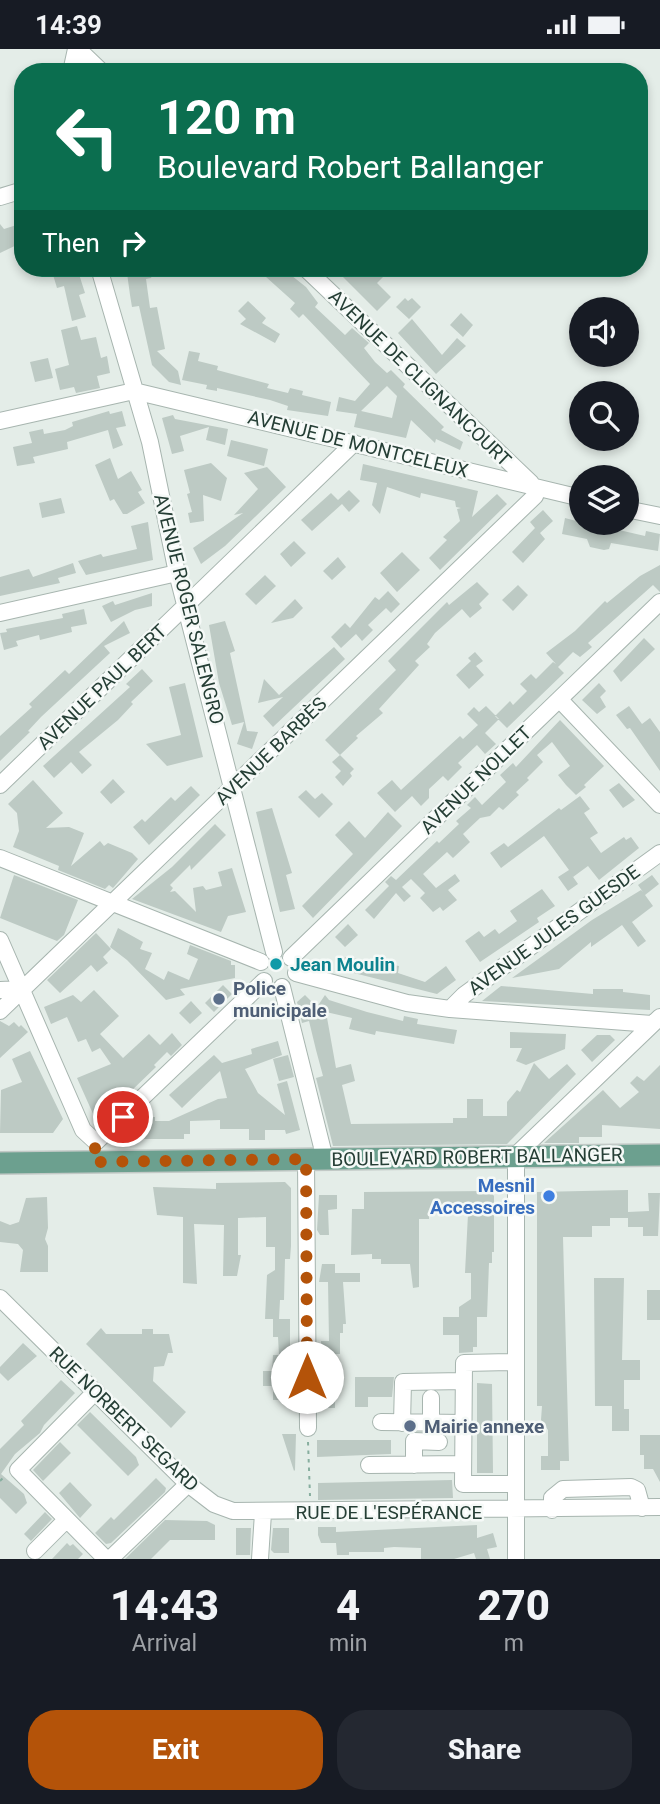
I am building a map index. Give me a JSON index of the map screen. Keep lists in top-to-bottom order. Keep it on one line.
{"streets":{"main road":["BOULEVARD ROBERT BALLANGER"],"street":["AVENUE DE CLIGNANCOURT","AVENUE DE MONTCELEUX","AVENUE ROGER SALENGRO","AVENUE PAUL BERT","AVENUE BARBÈS","AVENUE NOLLET","AVENUE JULES GUESDE","RUE NORBERT SEGARD","RUE DE L'ESPÉRANCE"]},"crossings":[["AVENUE DE CLIGNANCOURT","AVENUE DE MONTCELEUX"],["AVENUE DE CLIGNANCOURT","AVENUE BARBÈS"],["AVENUE DE MONTCELEUX","AVENUE ROGER SALENGRO"],["AVENUE DE MONTCELEUX","AVENUE PAUL BERT"],["AVENUE DE MONTCELEUX","AVENUE BARBÈS"],["AVENUE ROGER SALENGRO","AVENUE PAUL BERT"],["AVENUE ROGER SALENGRO","AVENUE BARBÈS"],["AVENUE ROGER SALENGRO","AVENUE NOLLET"],["RUE NORBERT SEGARD","RUE DE L'ESPÉRANCE"]],"places":["Jean Moulin","Police municipale","Mesnil Accessoires","Mairie annexe"],"page":{"status":"14:39","turn":["120 m","Boulevard Robert Ballanger"],"then":"Then","eta":["14:43","Arrival","4","min","270","m"],"buttons":["Exit","Share"]}}
